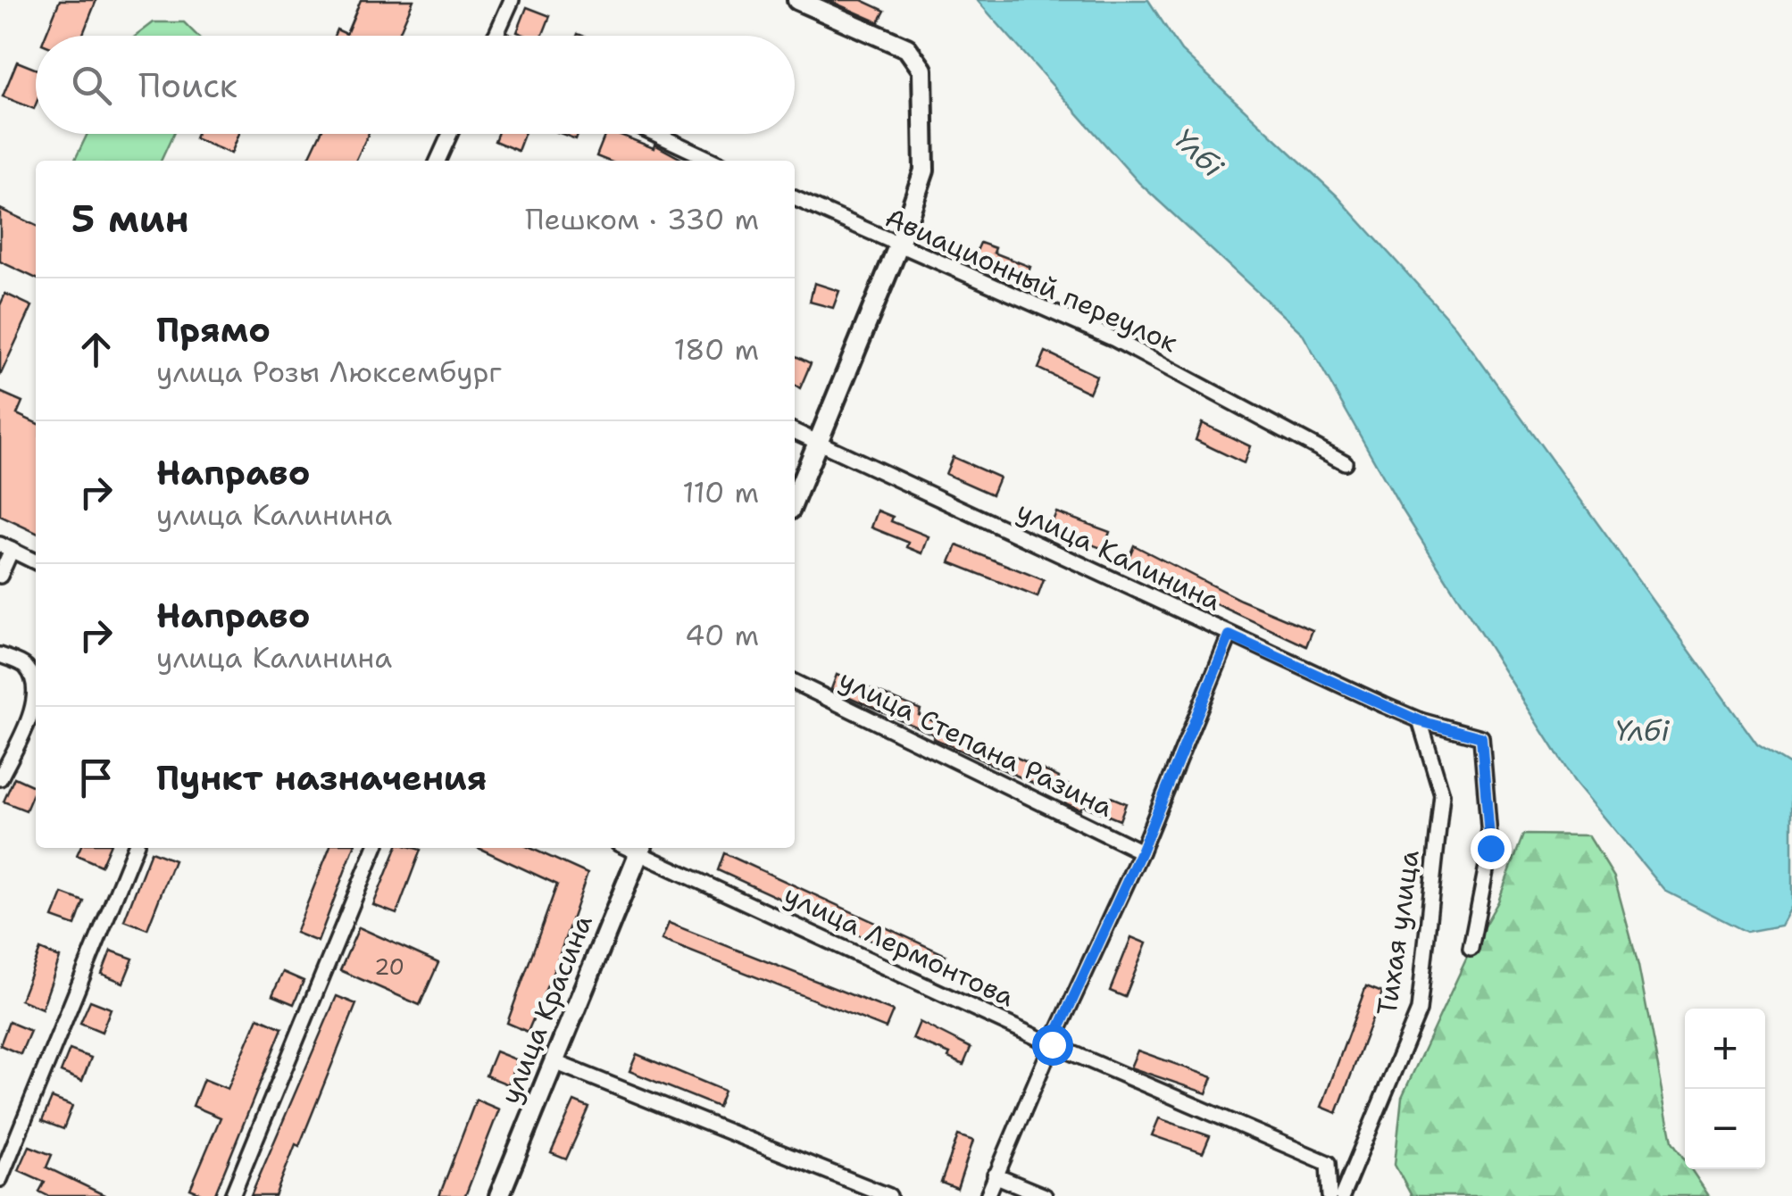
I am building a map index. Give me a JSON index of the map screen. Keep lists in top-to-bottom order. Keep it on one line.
{"streets":{"street":["Авиационный переулок","улица Калинина","улица Степана Разина","Тихая улица","улица Лермонтова","улица Красина"]},"crossings":[["улица Калинина","Тихая улица"],["улица Лермонтова","улица Красина"]],"water":["Үлбі"],"house_numbers":["20"],"page":{"search":"Поиск","heading":["5 мин","Пешком · 330 m"],"list":[["Прямо","улица Розы Люксембург","180 m"],["Направо","улица Калинина","110 m"],["Направо","улица Калинина","40 m"],"Пункт назначения"],"map_buttons":["+","−"]}}
